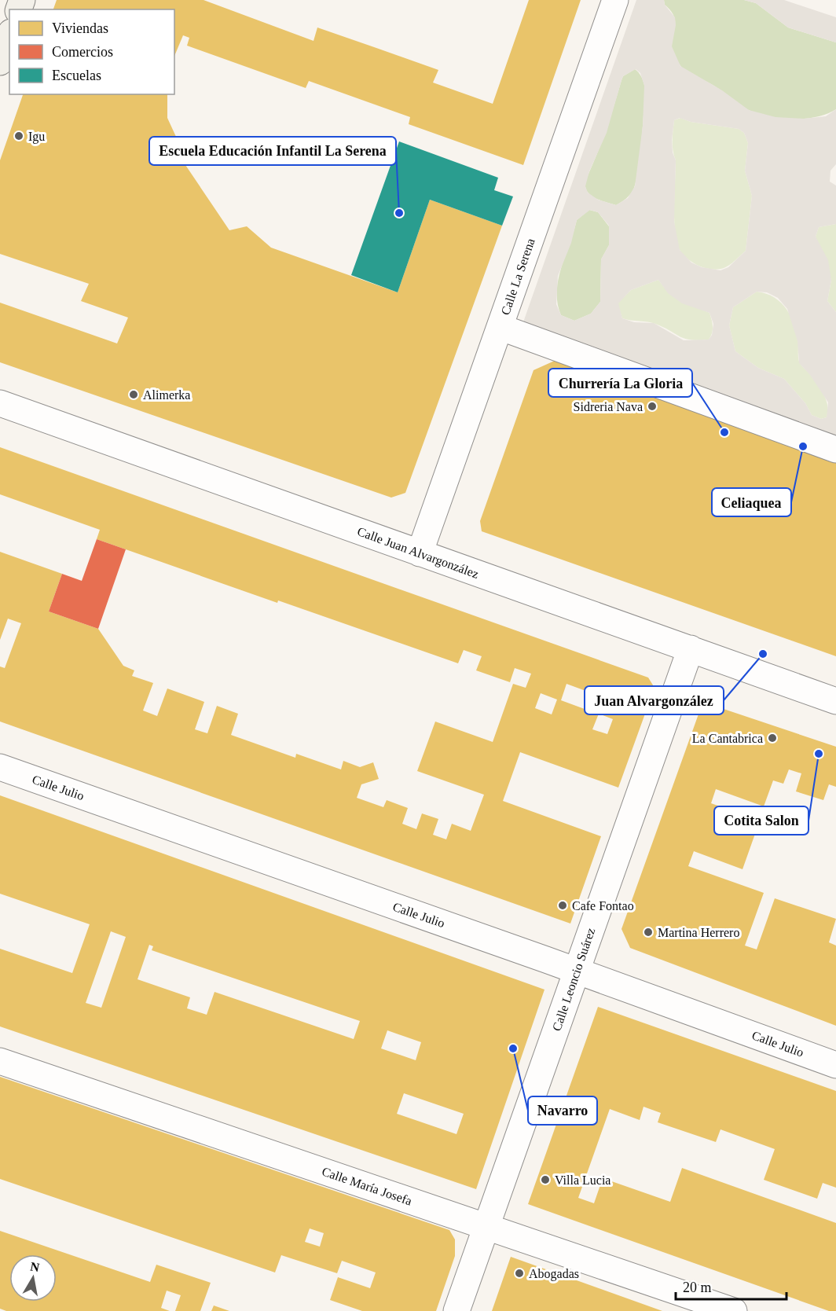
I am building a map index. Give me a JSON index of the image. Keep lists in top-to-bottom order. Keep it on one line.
{"streets":{"street":["Calle La Serena","Calle Juan Alvargonzález","Calle Julio","Calle Leoncio Suárez","Calle María Josefa"]},"crossings":[["Calle La Serena","Calle Juan Alvargonzález"],["Calle Juan Alvargonzález","Calle Leoncio Suárez"],["Calle Julio","Calle Leoncio Suárez"],["Calle Leoncio Suárez","Calle María Josefa"]],"places":["Igu","Escuela Educación Infantil La Serena","Alimerka","Sidreria Nava","Churrería La Gloria","Celiaquea","Juan Alvargonzález","La Cantabrica","Cotita Salon","Cafe Fontao","Martina Herrero","Navarro","Villa Lucia","Abogadas"],"legend":["Viviendas","Comercios","Escuelas"],"scale_bar":"20 m","north":"top"}
